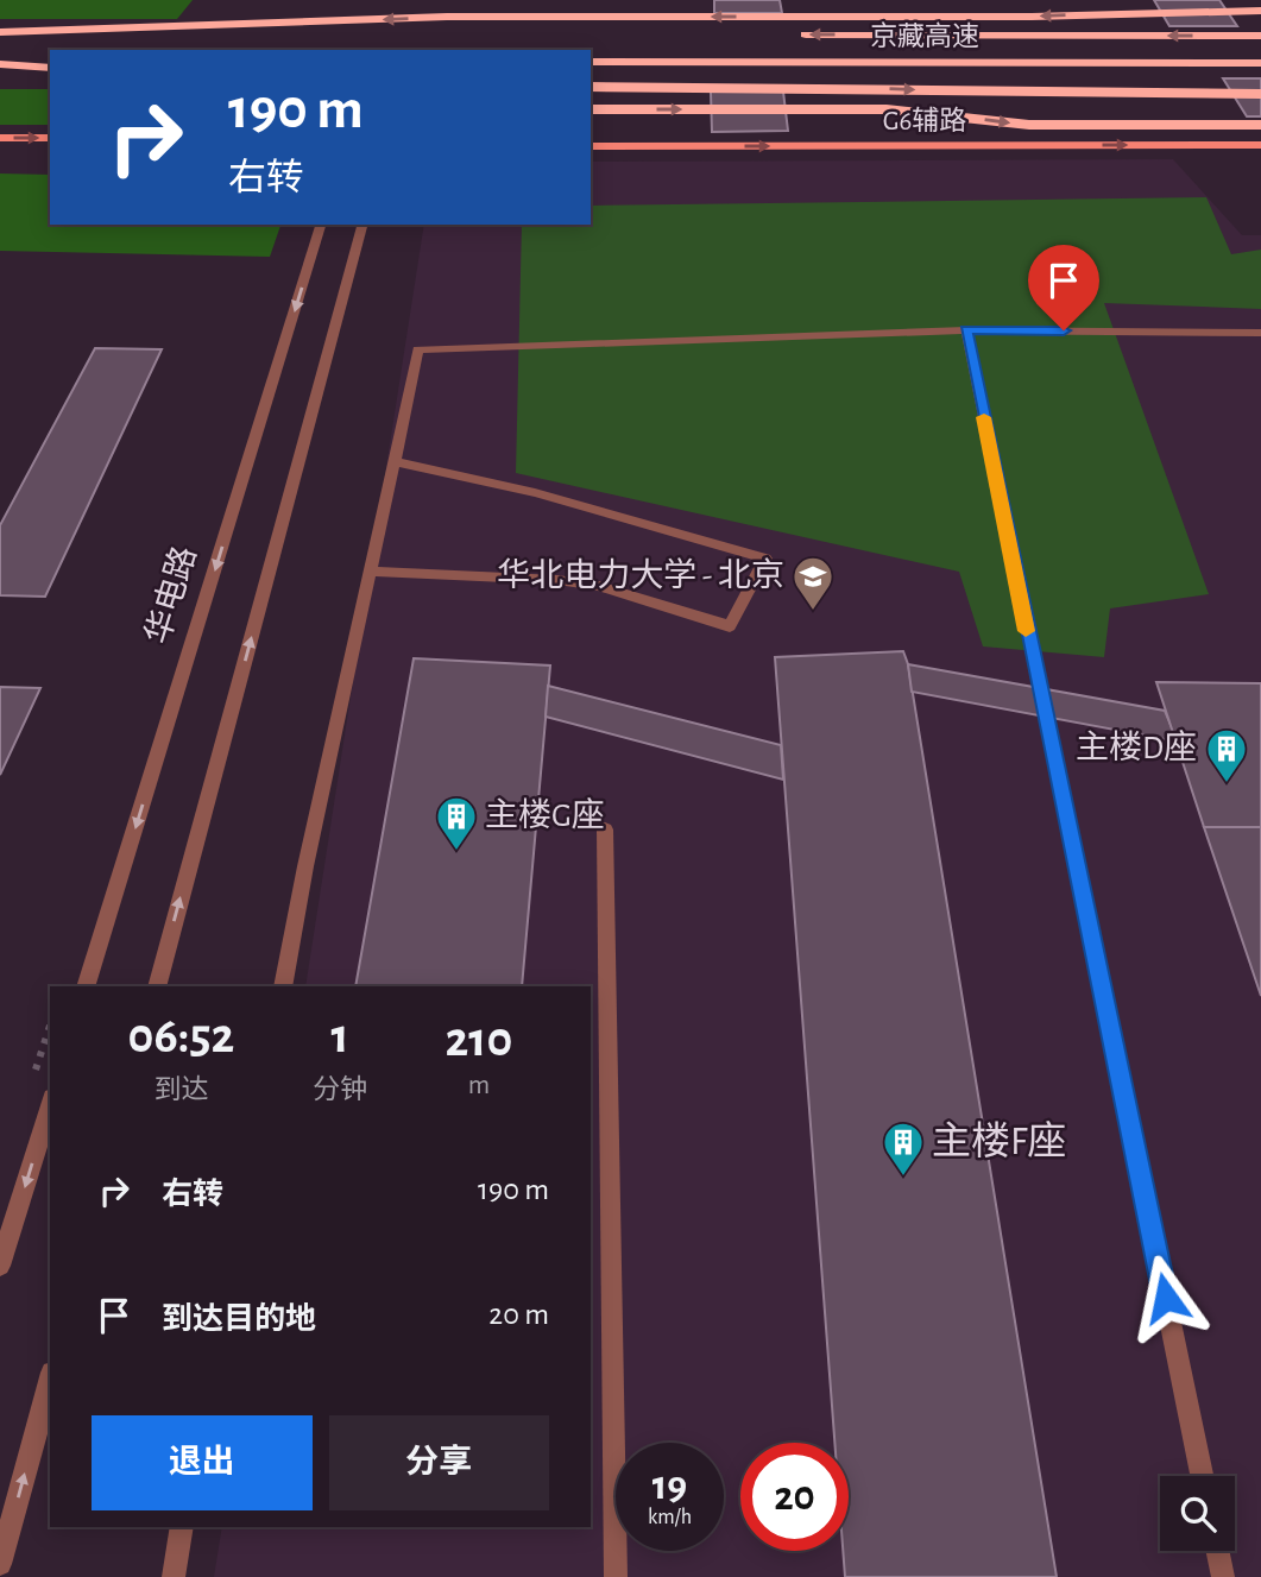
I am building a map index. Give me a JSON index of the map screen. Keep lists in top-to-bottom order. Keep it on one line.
{"streets":{"highway":["京藏高速"],"main road":["G6辅路"],"street":["华电路"]},"one_way":["G6辅路"],"places":{"school or university":["华北电力大学 - 北京"],"building":["主楼D座","主楼G座","主楼F座"]},"page":{"turn":["190 m","右转"],"eta":["06:52","到达","1","分钟","210","m"],"list":[{"name":"右转","value":"190 m"},{"name":"到达目的地","value":"20 m"}],"buttons":["退出","分享"],"speed":"19 km/h","limit":"20"}}
